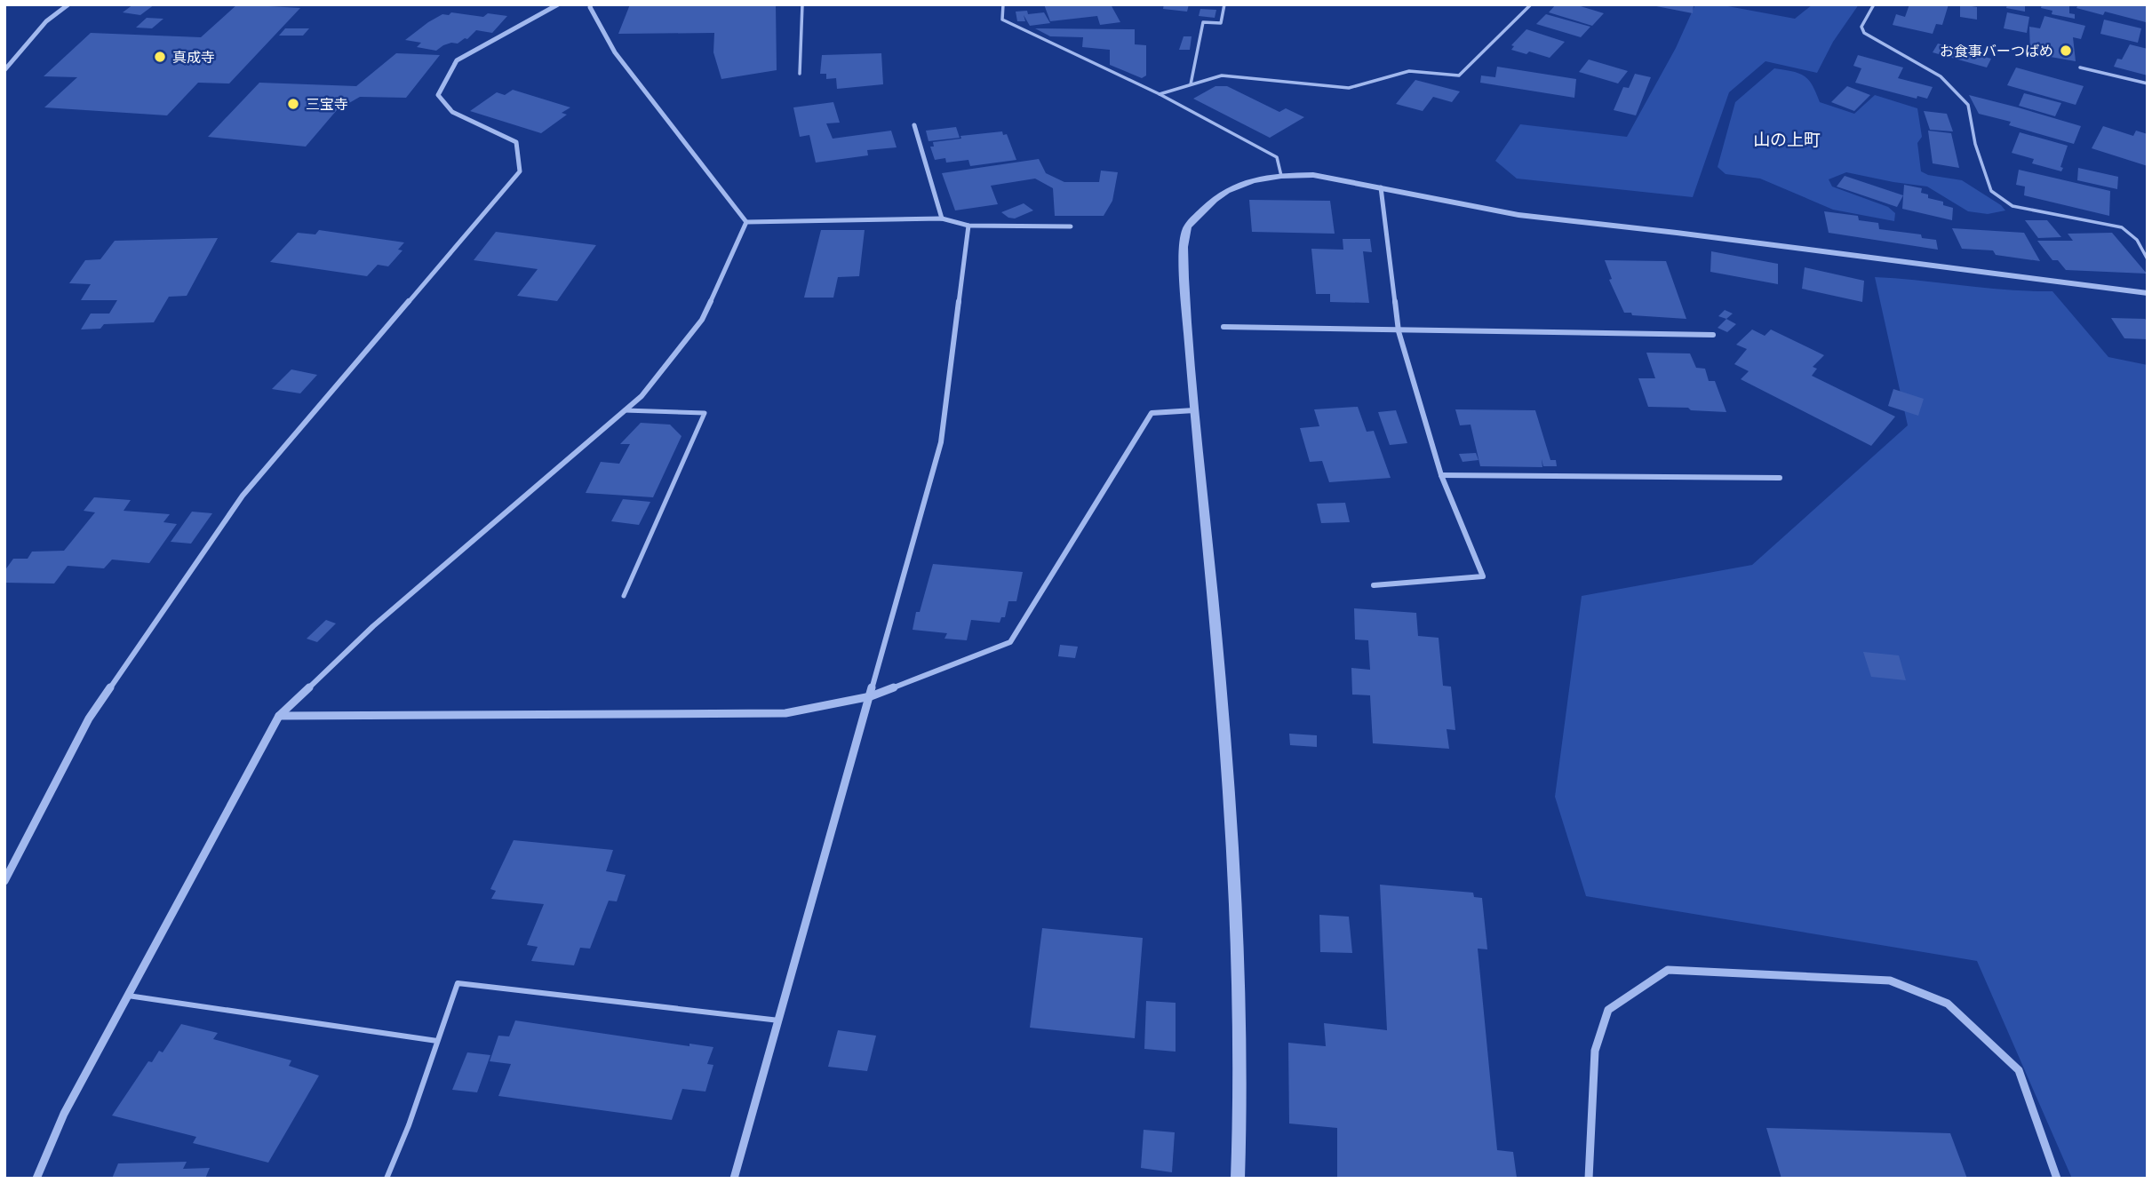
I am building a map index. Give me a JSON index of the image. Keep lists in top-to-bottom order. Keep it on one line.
{"districts":["山の上町"],"places":["お食事バーつばめ","真成寺","三宝寺"]}
